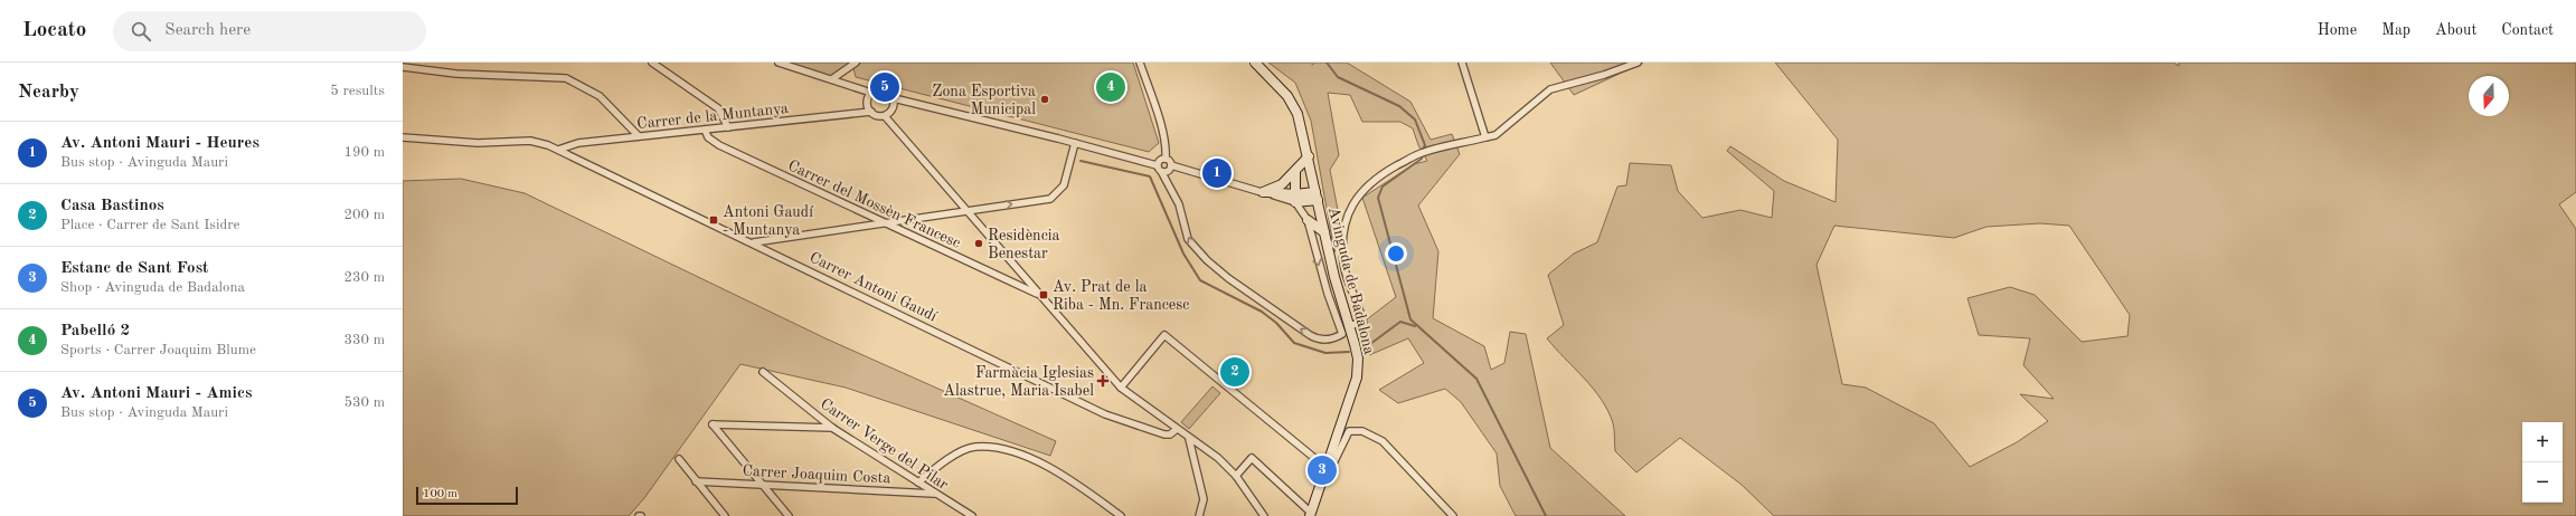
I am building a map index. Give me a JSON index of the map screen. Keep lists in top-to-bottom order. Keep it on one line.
{"streets":{"street":["Carrer de la Muntanya","Carrer del Mossèn Francesc","Avinguda de Badalona","Carrer Antoni Gaudí","Carrer Verge del Pilar","Carrer Joaquim Costa"]},"crossings":[["Carrer de la Muntanya","Carrer del Mossèn Francesc"],["Carrer de la Muntanya","Carrer Antoni Gaudí"],["Carrer Verge del Pilar","Carrer Joaquim Costa"]],"places":{"other":["Zona Esportiva Municipal","Residència Benestar"],"transit":["Antoni Gaudí - Muntanya","Av. Prat de la Riba - Mn. Francesc"],"health":["Farmàcia Iglesias Alastrue, Maria Isabel"]},"scale_bar":"100 m","north":"bottom","page":{"header":"Locato","search":"Search here","nav":["Home","Map","About","Contact"],"heading":["Nearby","5 results"],"pins":["4","5","1","2","3"],"list":[{"mark":"1","name":"Av. Antoni Mauri - Heures","note":"Bus stop · Avinguda Mauri","value":"190 m"},{"mark":"2","name":"Casa Bastinos","note":"Place · Carrer de Sant Isidre","value":"200 m"},{"mark":"3","name":"Estanc de Sant Fost","note":"Shop · Avinguda de Badalona","value":"230 m"},{"mark":"4","name":"Pabelló 2","note":"Sports · Carrer Joaquim Blume","value":"330 m"},{"mark":"5","name":"Av. Antoni Mauri - Amics","note":"Bus stop · Avinguda Mauri","value":"530 m"}],"map_buttons":["+","−"],"scale":"100 m"}}
